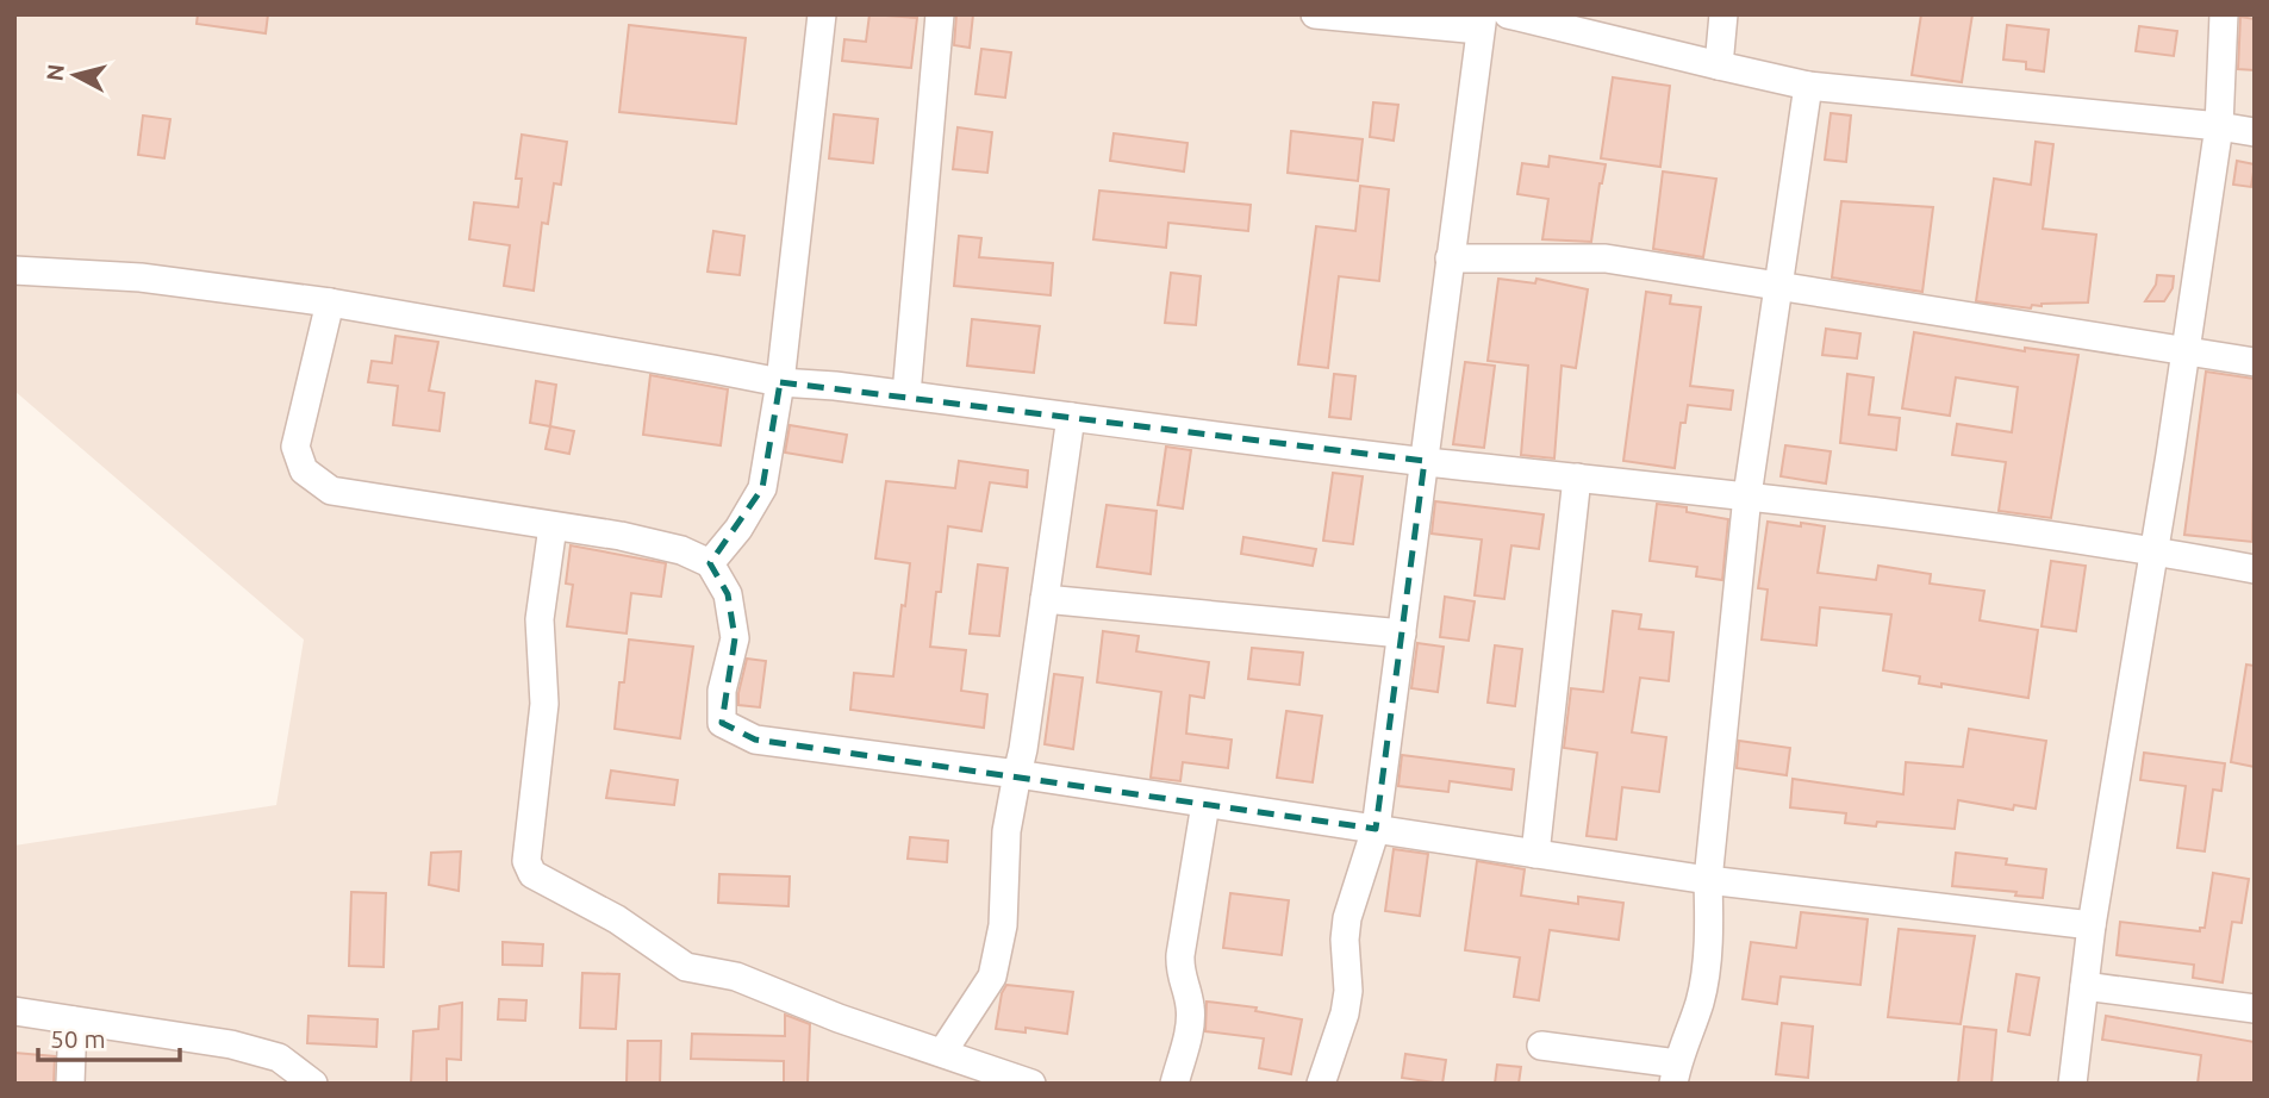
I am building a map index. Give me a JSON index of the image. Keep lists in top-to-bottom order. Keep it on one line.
{"scale_bar":"50 m","north":"left"}
